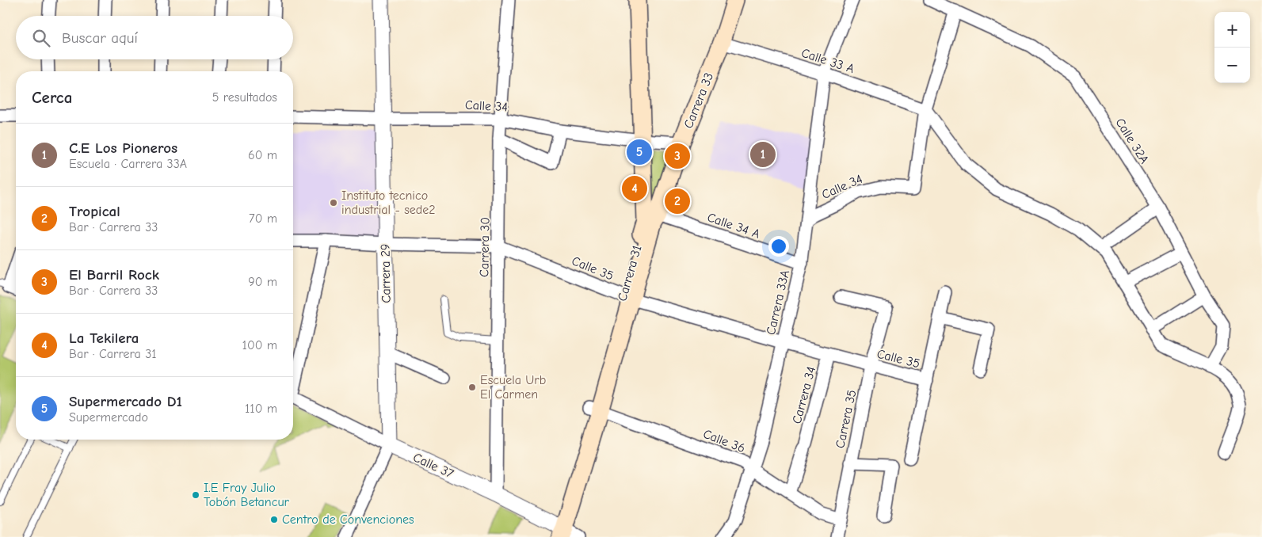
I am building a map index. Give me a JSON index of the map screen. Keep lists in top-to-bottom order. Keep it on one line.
{"streets":{"main road":["Carrera 33","Carrera 31"],"street":["Calle 33 A","Calle 34","Calle 32A","Calle 34 A","Carrera 30","Calle 35","Carrera 29","Carrera 33A","Carrera 34","Carrera 35","Calle 36","Calle 37"]},"crossings":[["Calle 33 A","Carrera 33"],["Calle 33 A","Calle 34"],["Calle 33 A","Carrera 33A"],["Carrera 33","Calle 34"],["Carrera 33","Calle 34 A"],["Carrera 33","Carrera 31"],["Calle 34","Carrera 30"],["Calle 34","Carrera 29"],["Calle 34","Carrera 31"],["Calle 34","Carrera 33A"],["Calle 34 A","Carrera 31"],["Calle 34 A","Carrera 33A"],["Carrera 30","Calle 35"],["Carrera 30","Calle 37"],["Calle 35","Carrera 29"],["Calle 35","Carrera 31"],["Calle 35","Carrera 33A"],["Calle 35","Carrera 34"],["Calle 35","Carrera 35"],["Carrera 29","Calle 37"],["Carrera 31","Calle 36"],["Carrera 31","Calle 37"],["Carrera 33A","Calle 36"],["Carrera 34","Calle 36"],["Carrera 35","Calle 36"]],"places":["Instituto tecnico industrial - sede2","Escuela Urb El Carmen","I.E Fray Julio Tobón Betancur","Centro de Convenciones"],"page":{"map_buttons":["+","−"],"search":"Buscar aquí","heading":["Cerca","5 resultados"],"list":[{"mark":"1","name":"C.E Los Pioneros","note":"Escuela · Carrera 33A","value":"60 m"},{"mark":"2","name":"Tropical","note":"Bar · Carrera 33","value":"70 m"},{"mark":"3","name":"El Barril Rock","note":"Bar · Carrera 33","value":"90 m"},{"mark":"4","name":"La Tekilera","note":"Bar · Carrera 31","value":"100 m"},{"mark":"5","name":"Supermercado D1","note":"Supermercado","value":"110 m"}],"pins":["5","1","3","4","2"]}}
